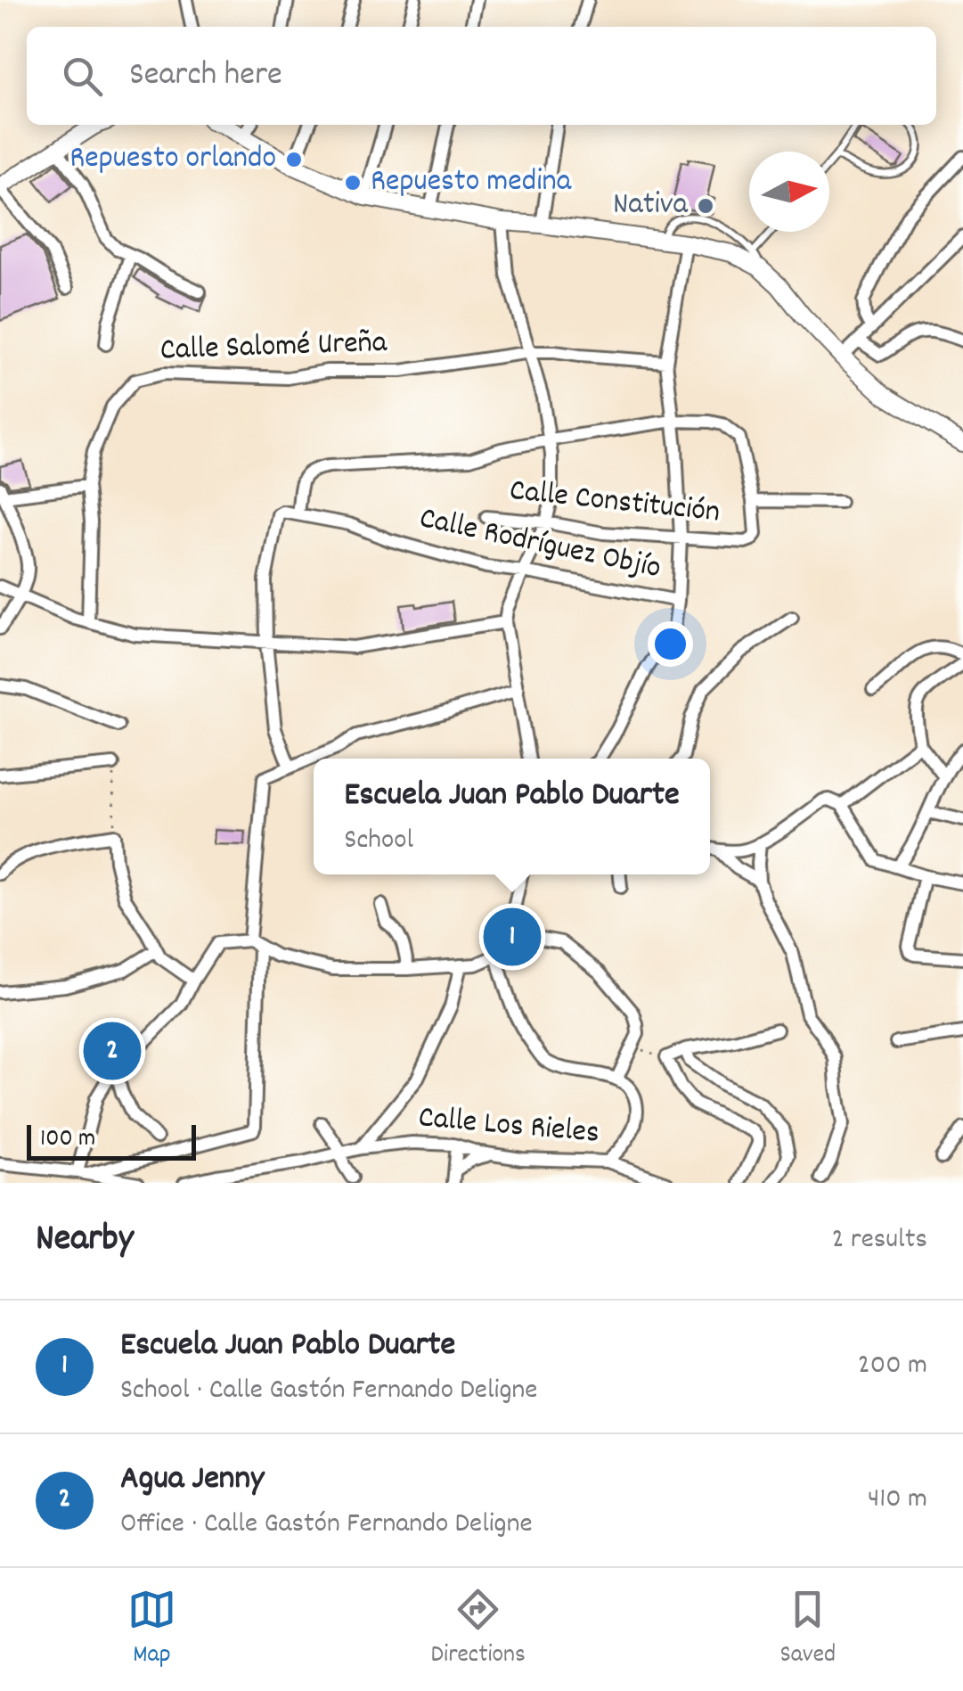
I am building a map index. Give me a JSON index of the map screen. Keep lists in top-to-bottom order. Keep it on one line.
{"streets":{"street":["Calle Salomé Ureña","Calle Constitución","Calle Rodríguez Objío","Calle Los Rieles"]},"places":["Repuesto orlando","Repuesto medina","Nativa"],"scale_bar":"100 m","north":"right","page":{"search":"Search here","popup":["Escuela Juan Pablo Duarte","School"],"pins":["1","2"],"scale":"100 m","heading":["Nearby","2 results"],"list":[{"mark":"1","name":"Escuela Juan Pablo Duarte","note":"School · Calle Gastón Fernando Deligne","value":"200 m"},{"mark":"2","name":"Agua Jenny","note":"Office · Calle Gastón Fernando Deligne","value":"410 m"}],"nav":["Map","Directions","Saved"]}}
